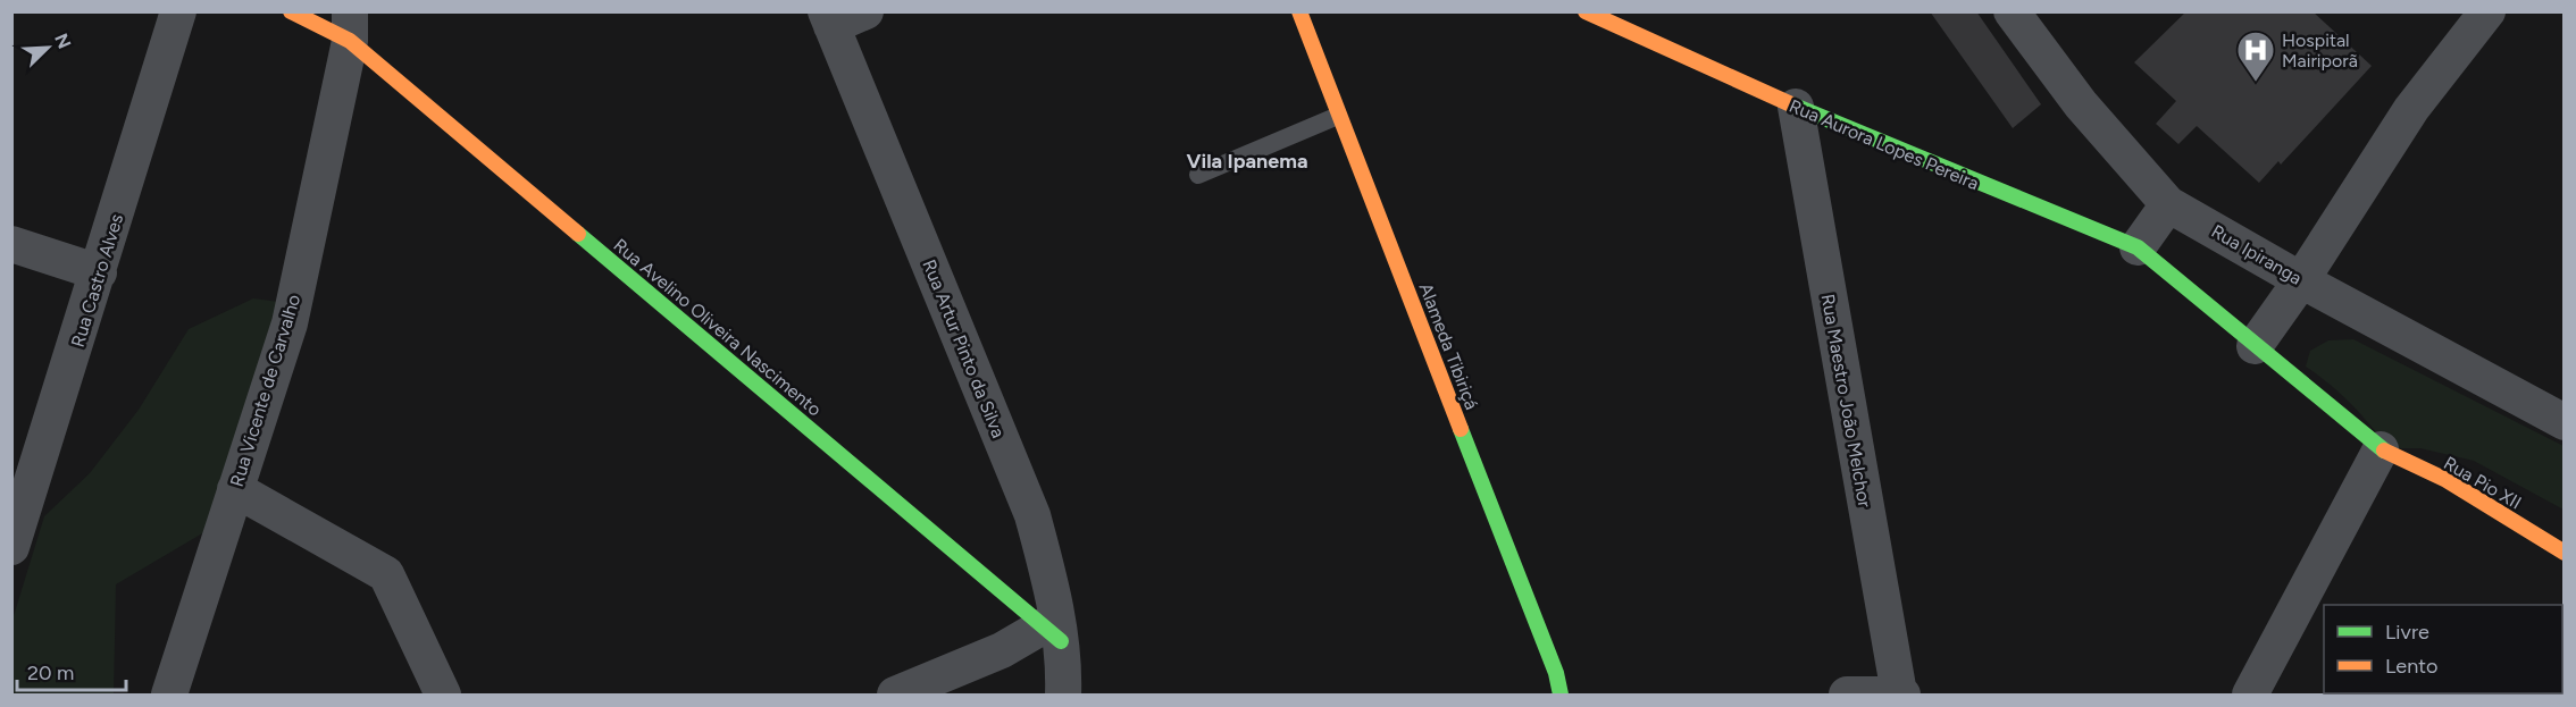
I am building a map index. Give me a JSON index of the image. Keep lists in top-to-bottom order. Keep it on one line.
{"streets":{"street":["Rua Aurora Lopes Pereira","Rua Ipiranga","Rua Castro Alves","Rua Avelino Oliveira Nascimento","Alameda Tibiriçá","Rua Artur Pinto da Silva","Rua Vicente de Carvalho","Rua Maestro João Melchor","Rua Pio XII"]},"crossings":[["Rua Aurora Lopes Pereira","Rua Maestro João Melchor"],["Rua Aurora Lopes Pereira","Rua Pio XII"],["Rua Avelino Oliveira Nascimento","Rua Artur Pinto da Silva"],["Rua Avelino Oliveira Nascimento","Rua Vicente de Carvalho"]],"districts":["Vila Ipanema"],"places":{"hospital":["Hospital Mairiporã"]},"legend":["Livre","Lento"],"scale_bar":"20 m","north":"top right"}
